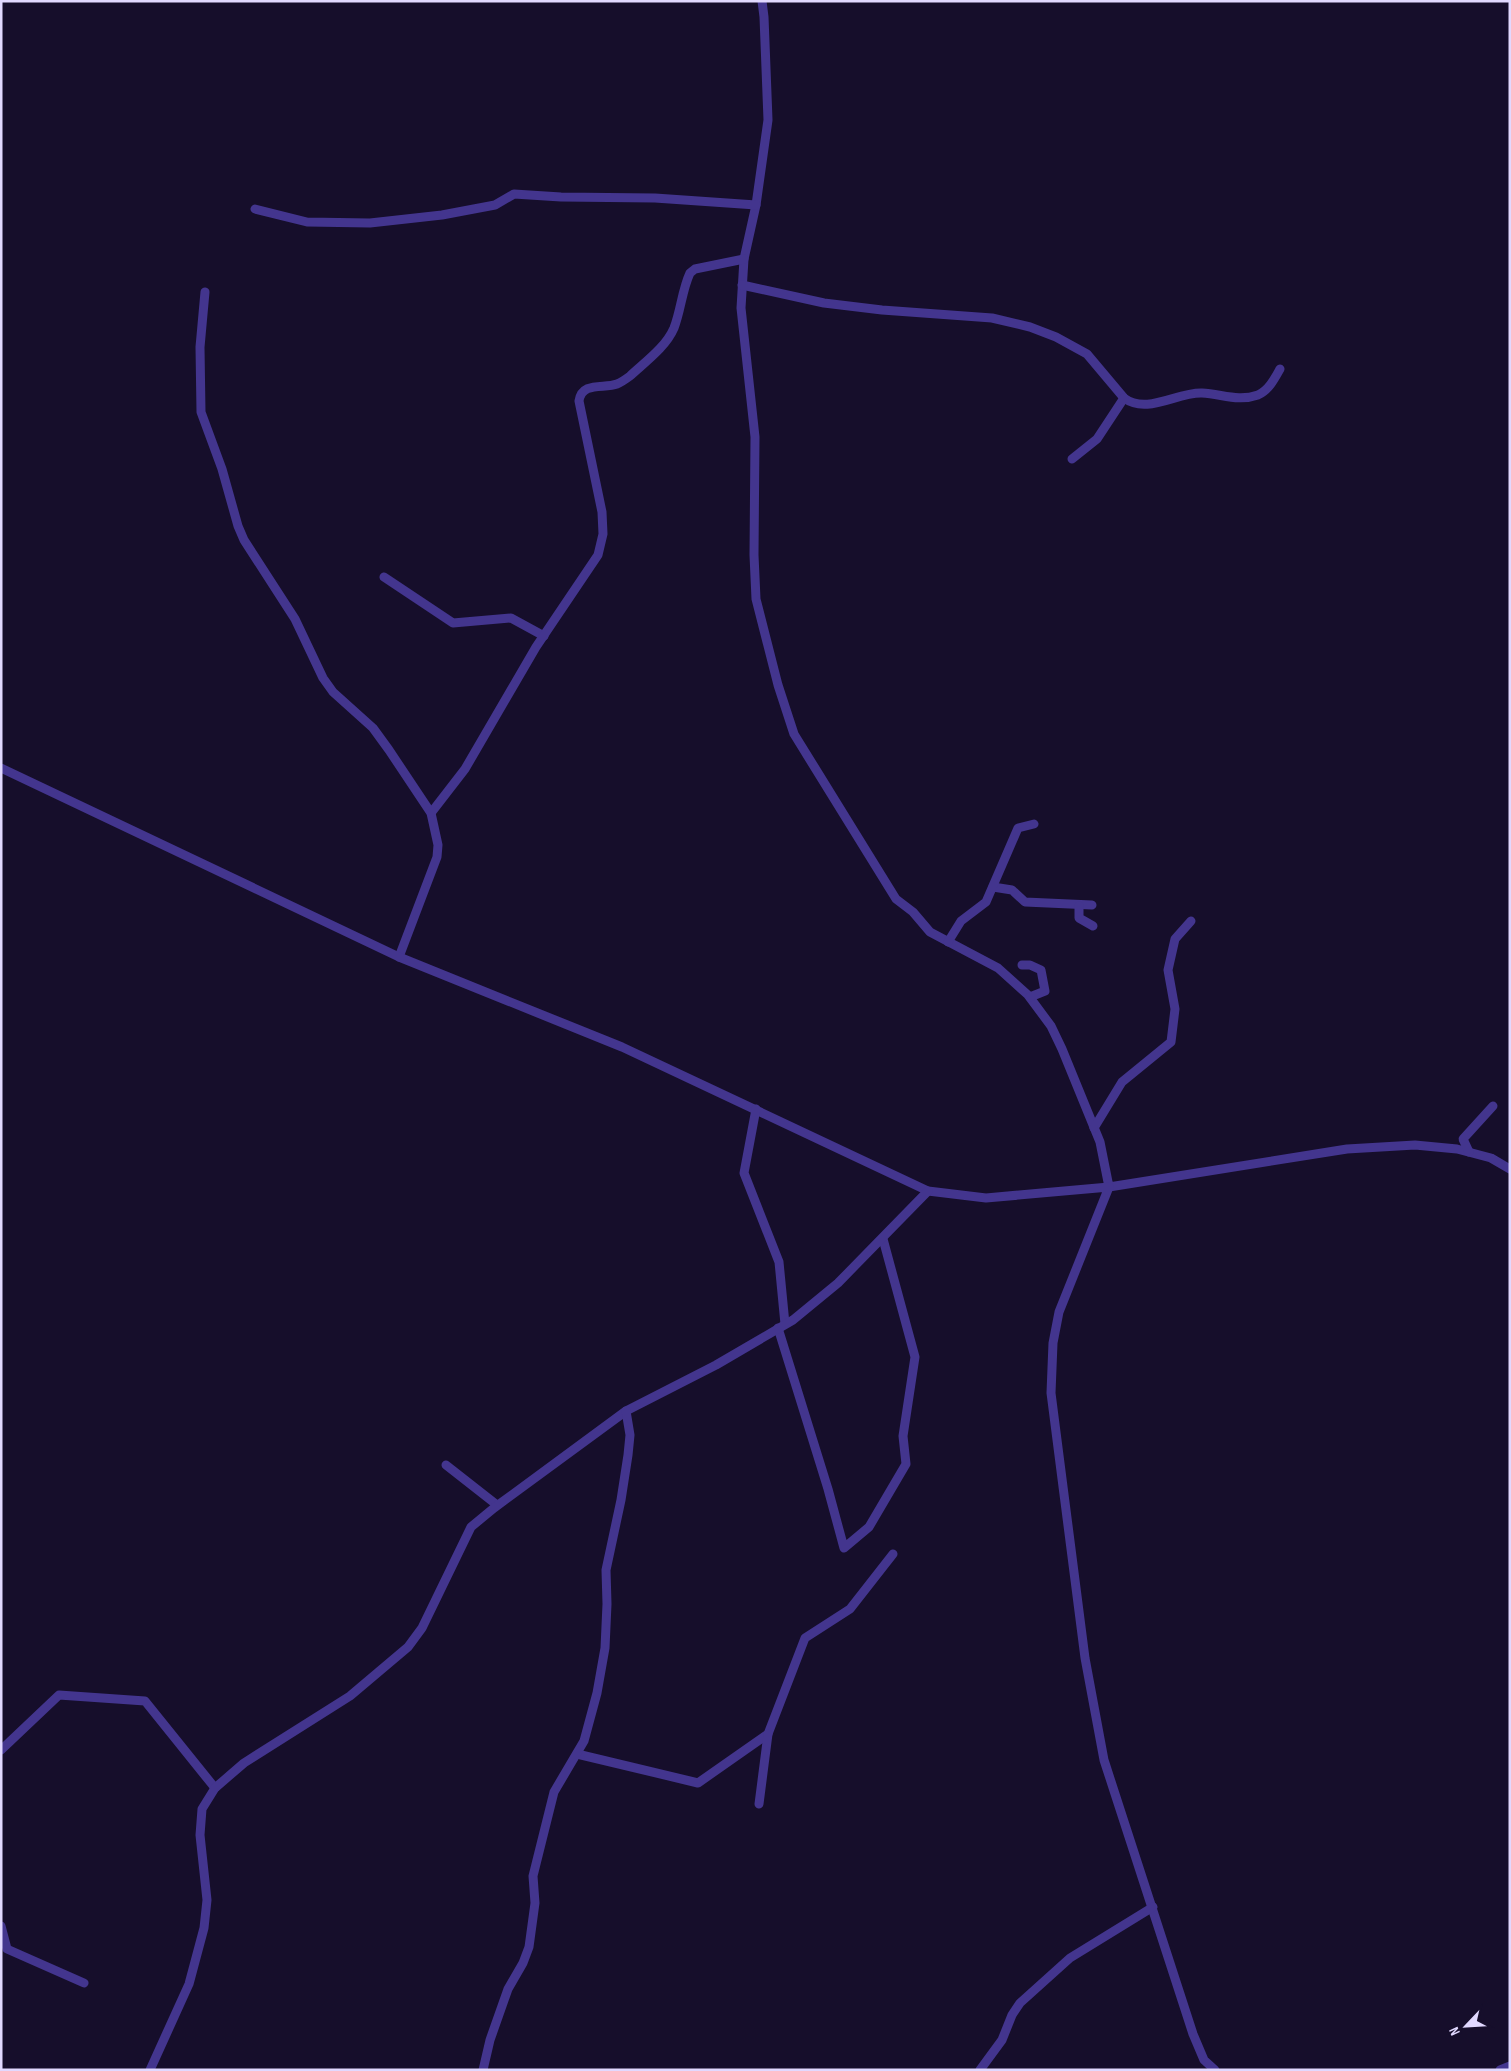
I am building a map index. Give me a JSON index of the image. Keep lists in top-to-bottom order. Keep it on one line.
{"north":"bottom left"}
